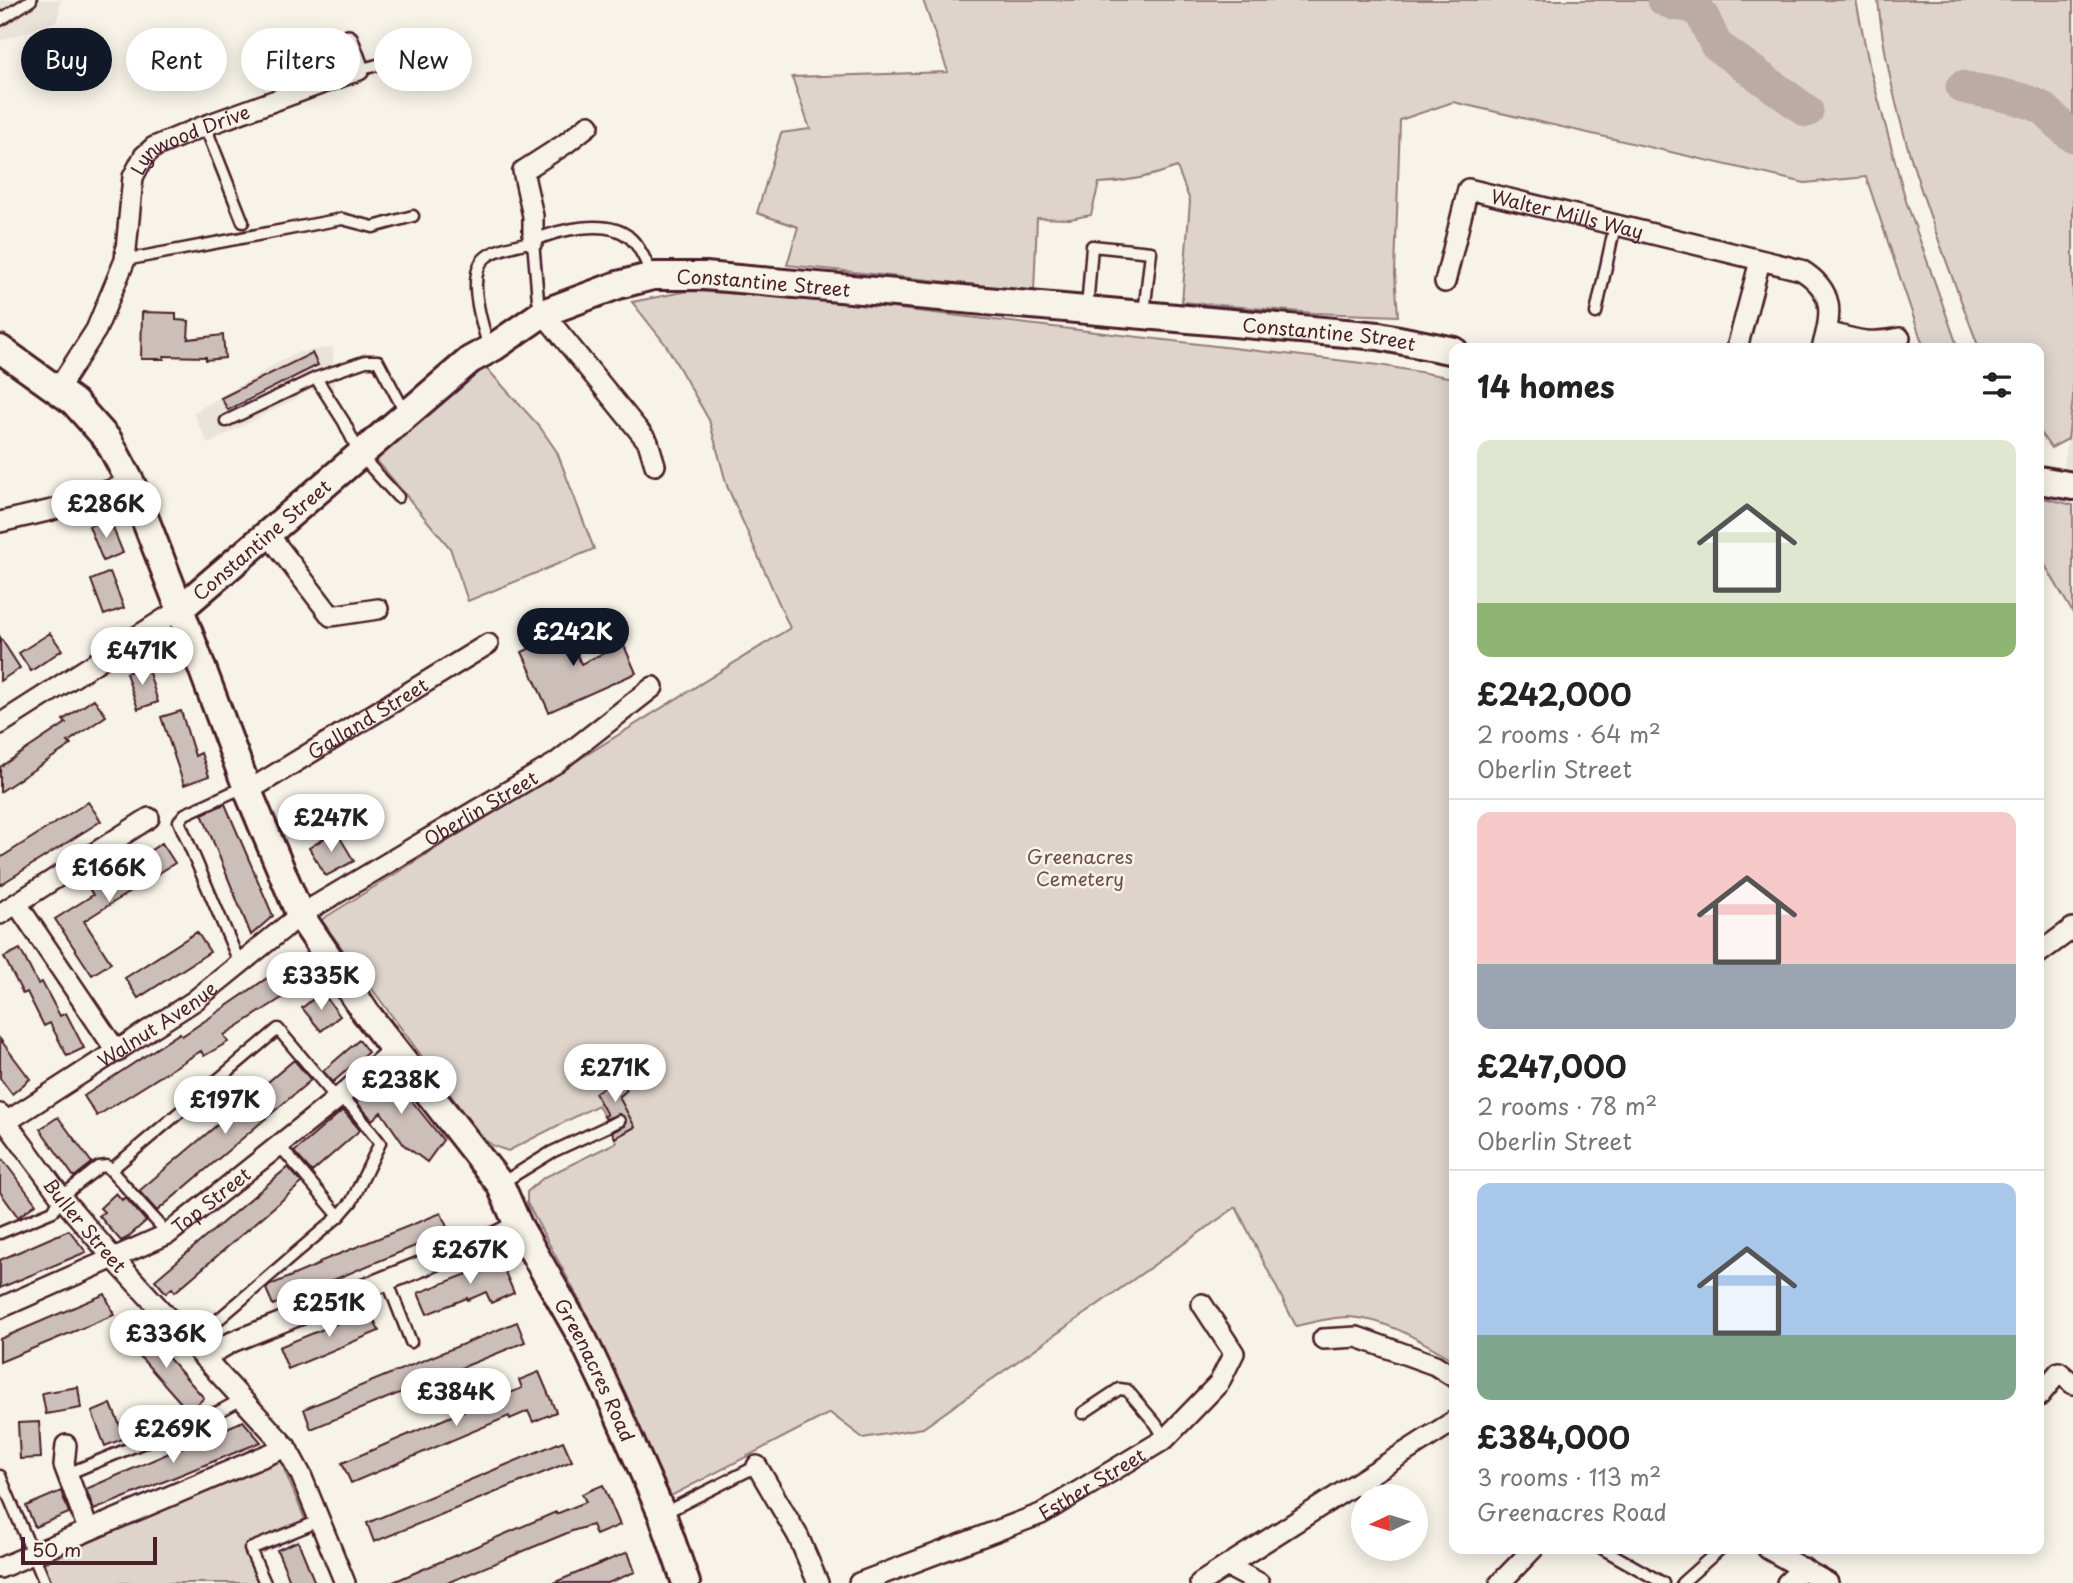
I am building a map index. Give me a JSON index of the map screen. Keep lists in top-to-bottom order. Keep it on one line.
{"streets":{"street":["Lynwood Drive","Walter Mills Way","Constantine Street","Galland Street","Oberlin Street","Walnut Avenue","Top Street","Buller Street","Greenacres Road","Esther Street"]},"crossings":[["Lynwood Drive","Greenacres Road"],["Constantine Street","Greenacres Road"],["Galland Street","Greenacres Road"],["Oberlin Street","Walnut Avenue"],["Oberlin Street","Greenacres Road"],["Walnut Avenue","Buller Street"],["Walnut Avenue","Greenacres Road"],["Top Street","Buller Street"],["Top Street","Greenacres Road"]],"parks":["Greenacres Cemetery"],"scale_bar":"50 m","north":"left","page":{"chip":["Buy","Rent","Filters","New"],"heading":"14 homes","list":[{"name":"£242,000","note":"2 rooms · 64 m² · Oberlin Street"},{"name":"£247,000","note":"2 rooms · 78 m² · Oberlin Street"},{"name":"£384,000","note":"3 rooms · 113 m² · Greenacres Road"}],"price":["£286K","£242K","£471K","£247K","£166K","£335K","£271K","£238K","£197K","£267K","£251K","£336K","£384K","£269K"],"scale":"50 m"}}
